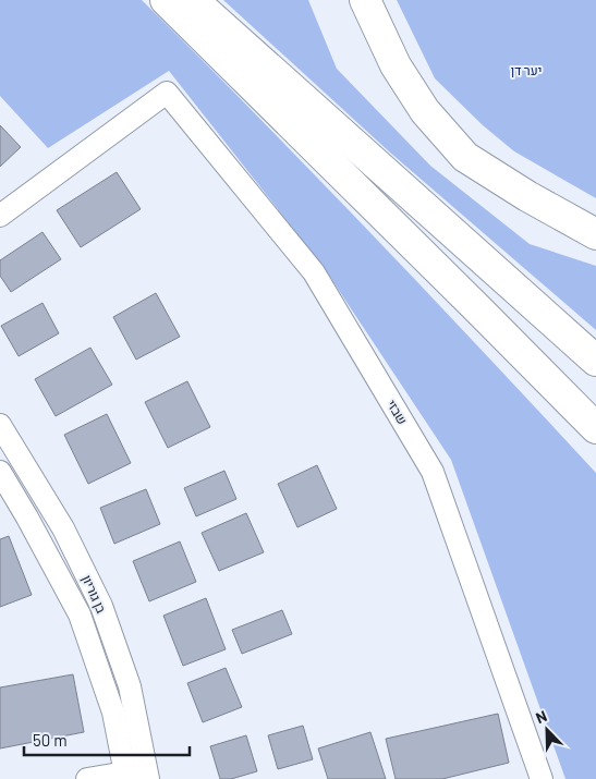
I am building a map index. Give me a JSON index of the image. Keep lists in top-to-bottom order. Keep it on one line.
{"streets":{"street":["שבזי","בן גוריון"]},"parks":["יער דן"],"scale_bar":"50 m","north":"top left"}
